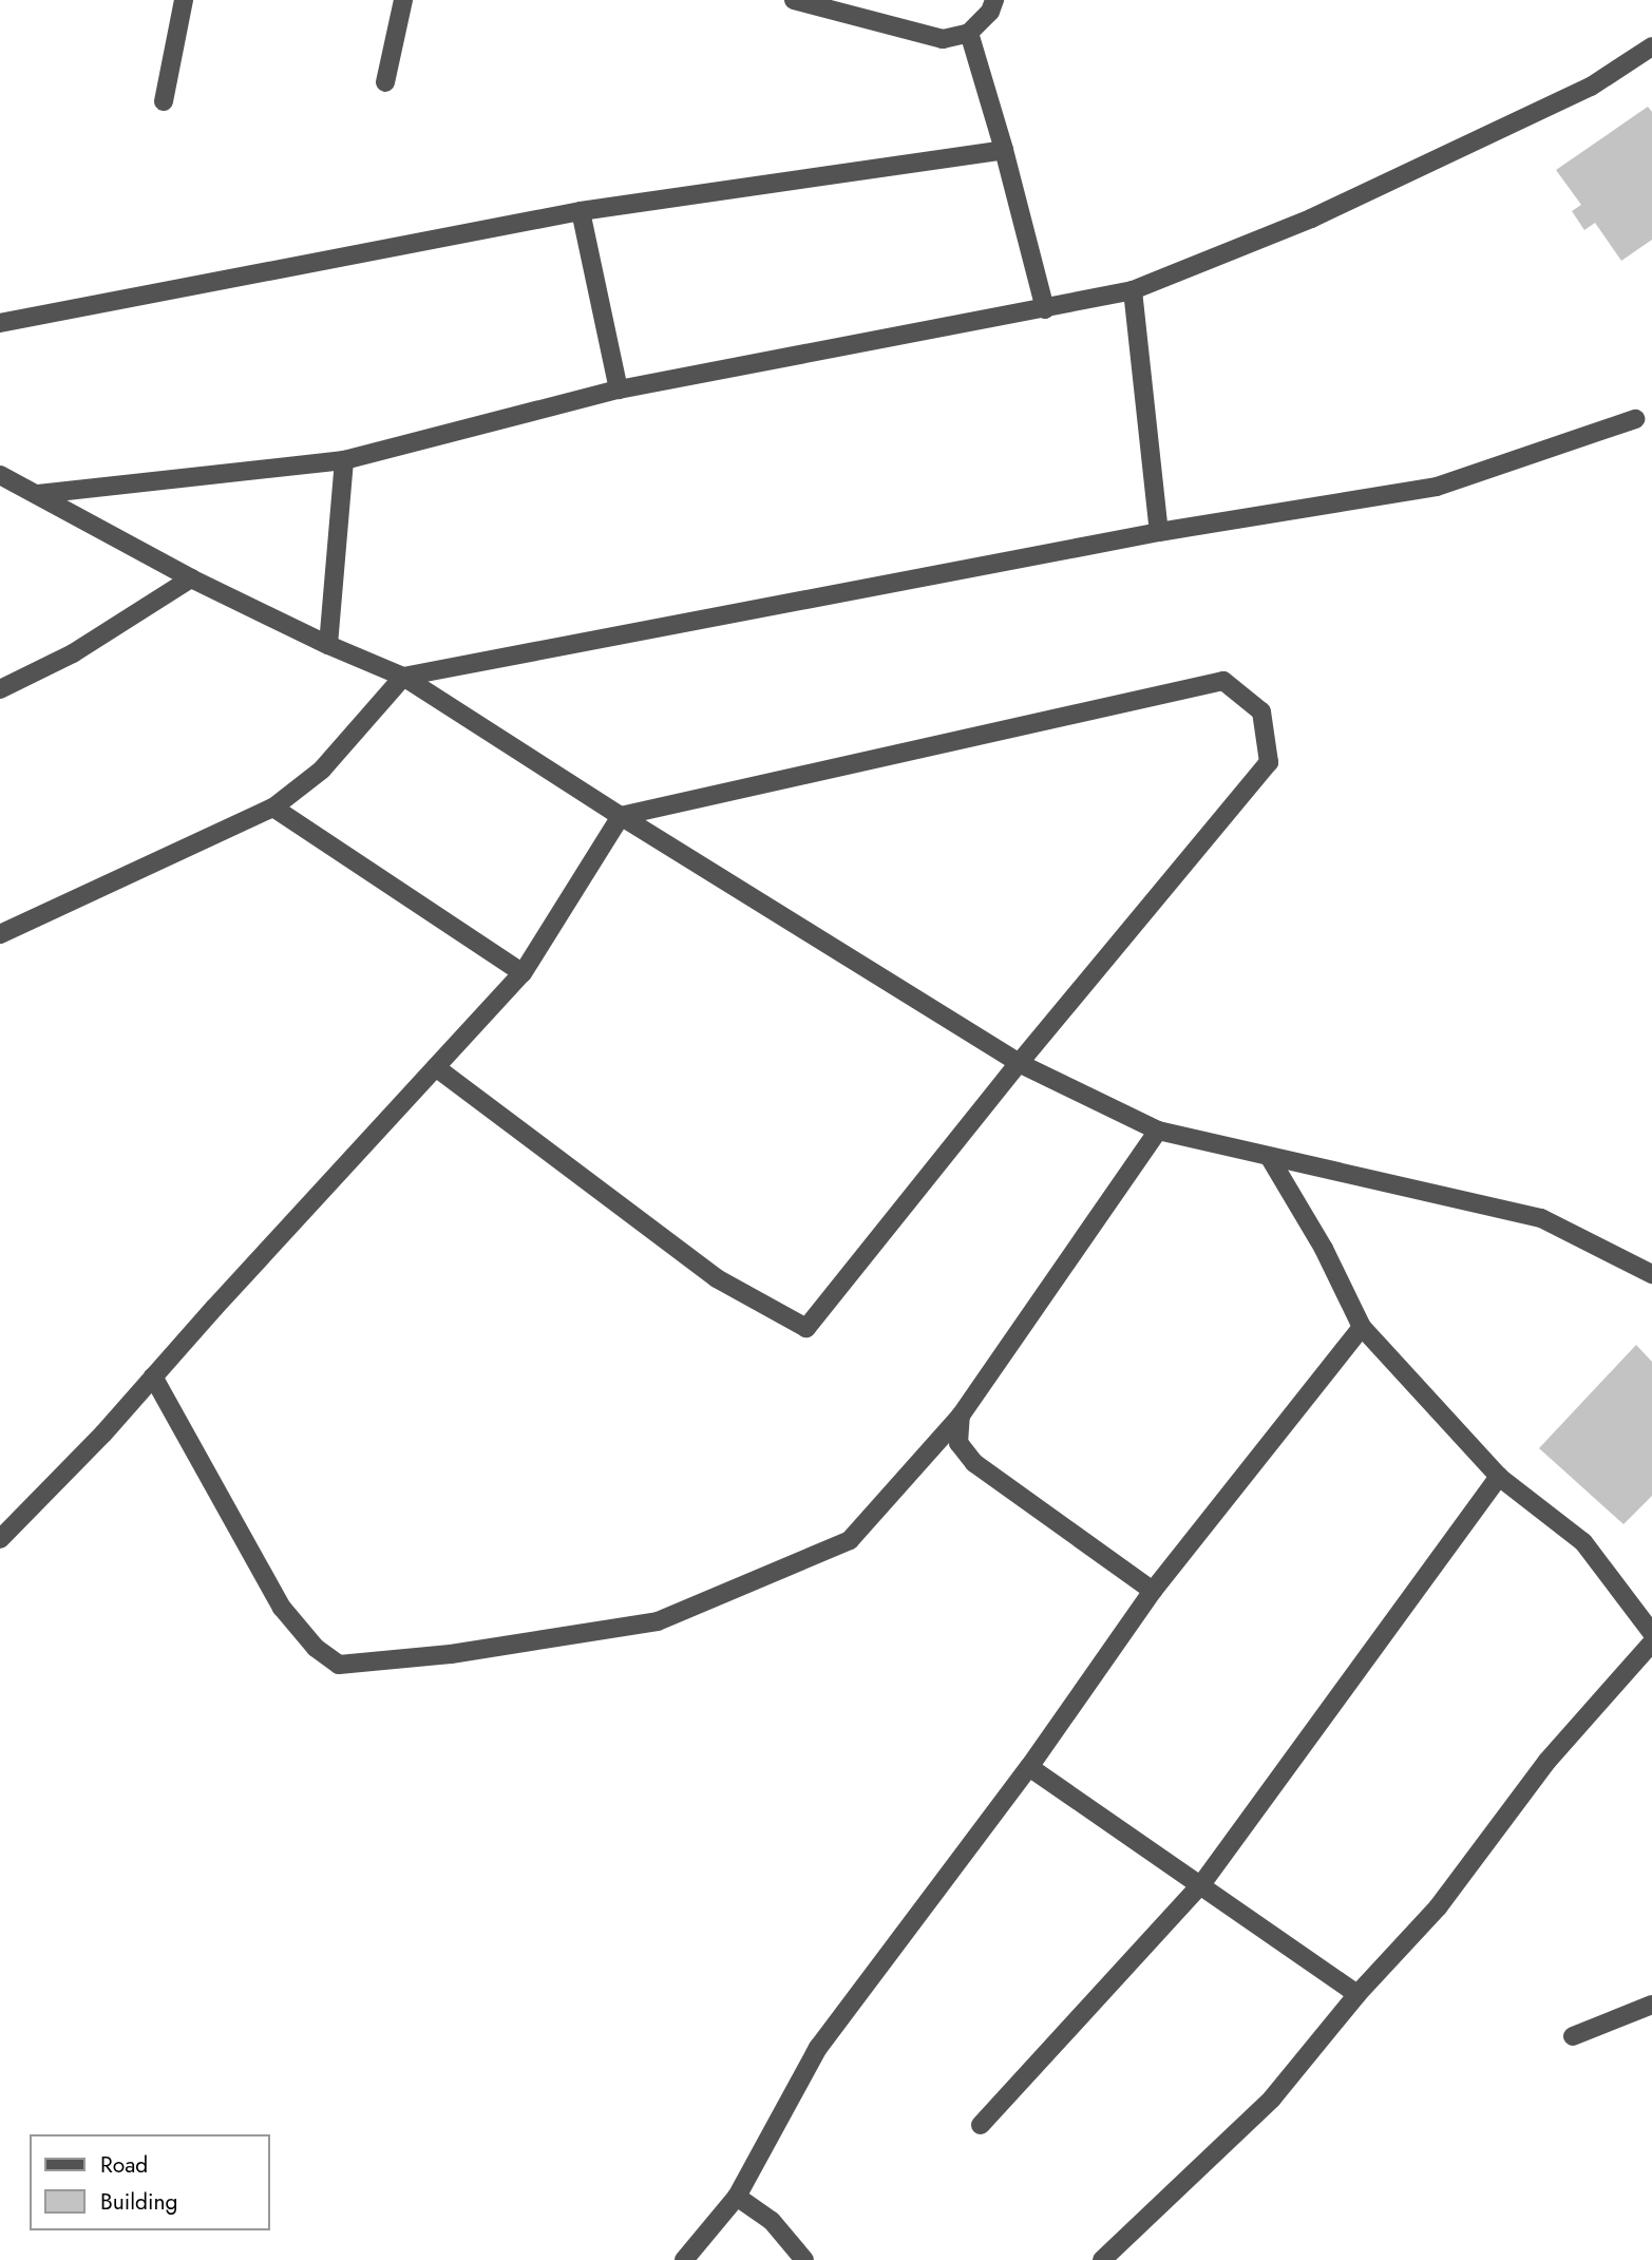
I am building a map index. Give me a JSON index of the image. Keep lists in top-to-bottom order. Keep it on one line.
{"legend":["Road","Building"]}
